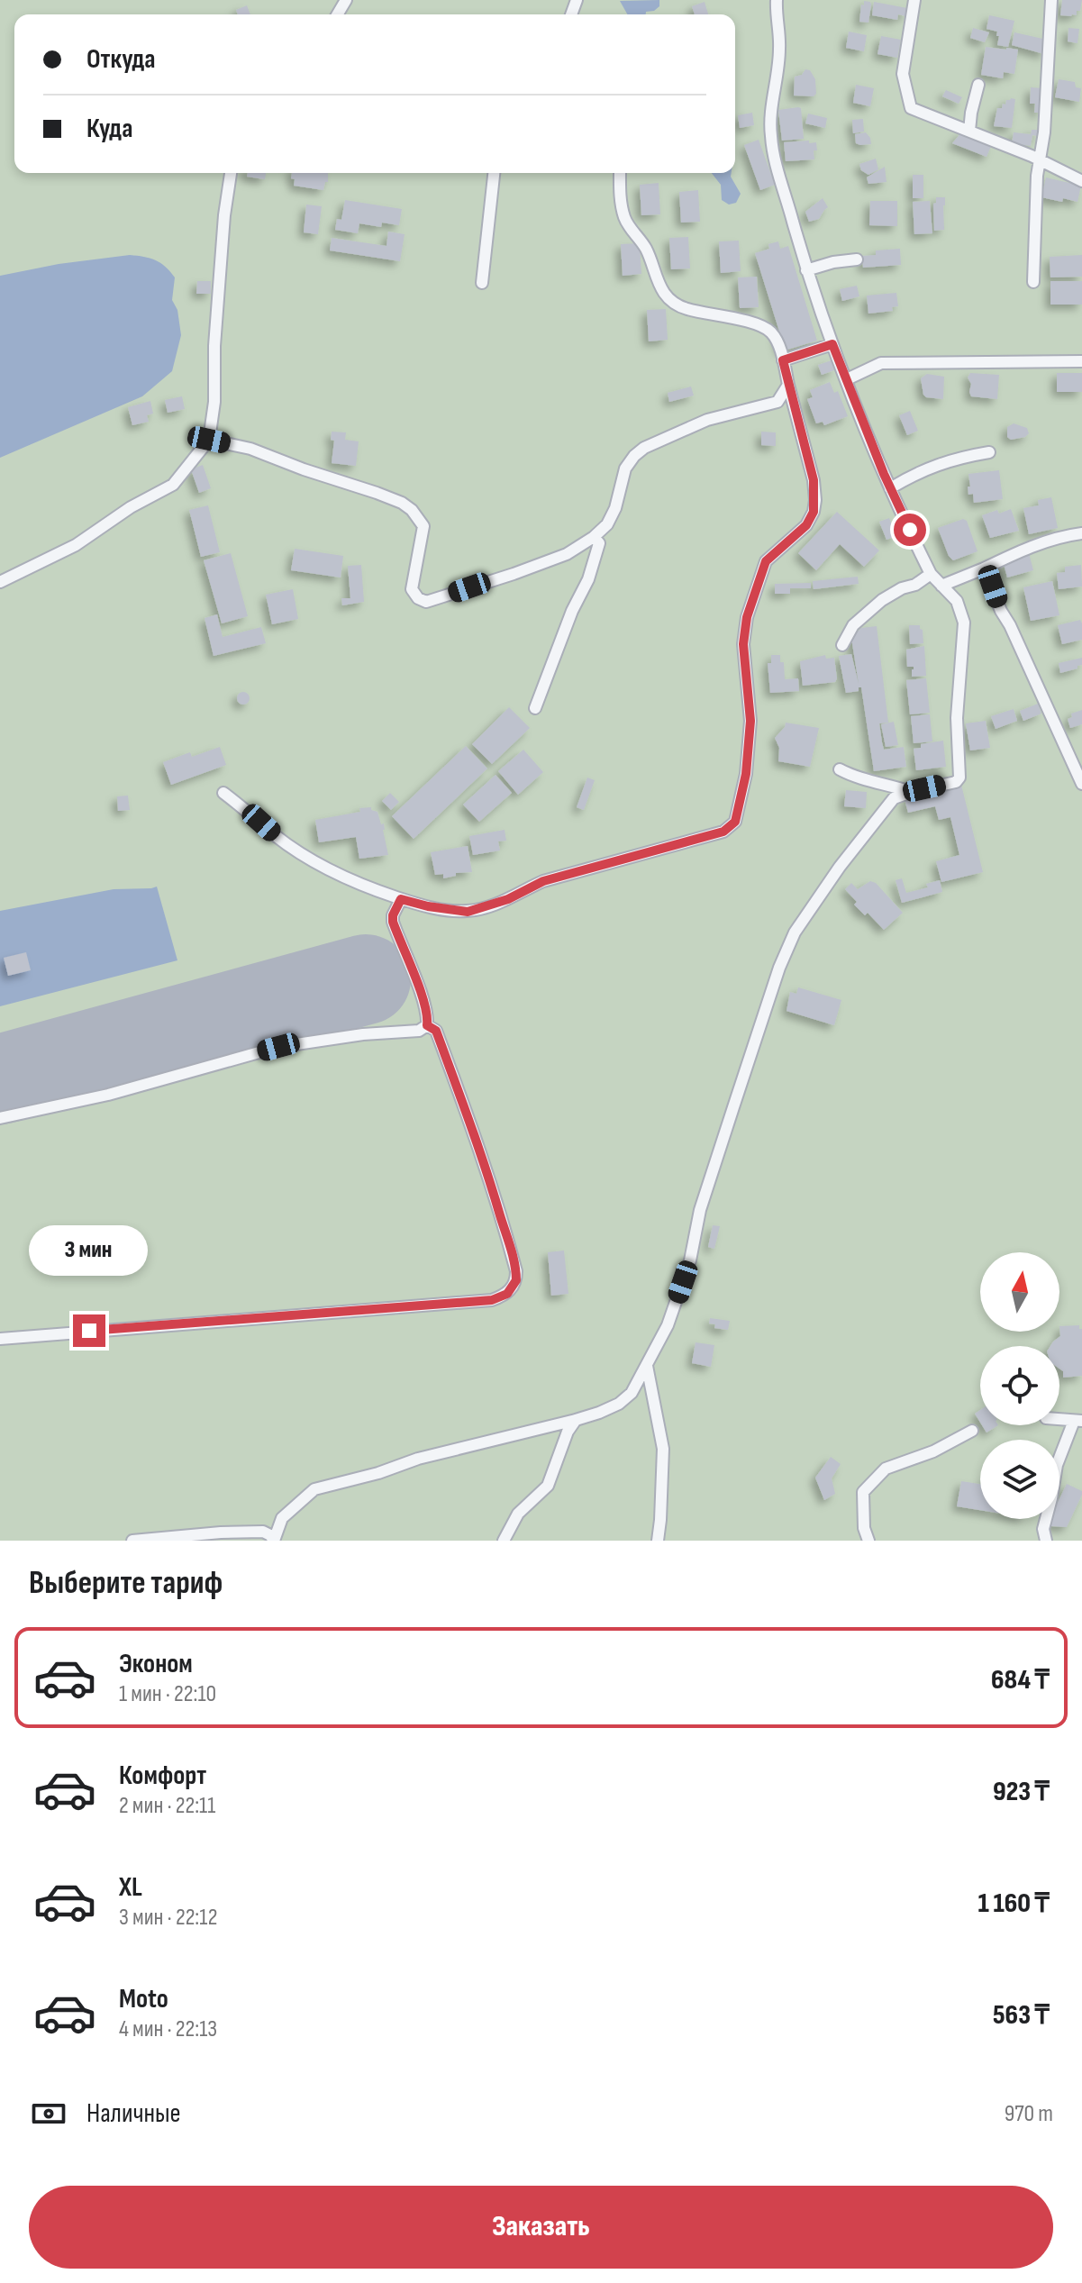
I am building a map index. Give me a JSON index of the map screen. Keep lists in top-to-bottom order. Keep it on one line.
{"north":"top","page":{"banner":["Откуда","Куда"],"bubble":"3 мин","heading":"Выберите тариф","list":[{"name":"Эконом","note":"1 мин · 22:10","value":"684 ₸"},{"name":"Комфорт","note":"2 мин · 22:11","value":"923 ₸"},{"name":"XL","note":"3 мин · 22:12","value":"1 160 ₸"},{"name":"Moto","note":"4 мин · 22:13","value":"563 ₸"}],"pay":["Наличные","970 m"],"buttons":"Заказать"}}
